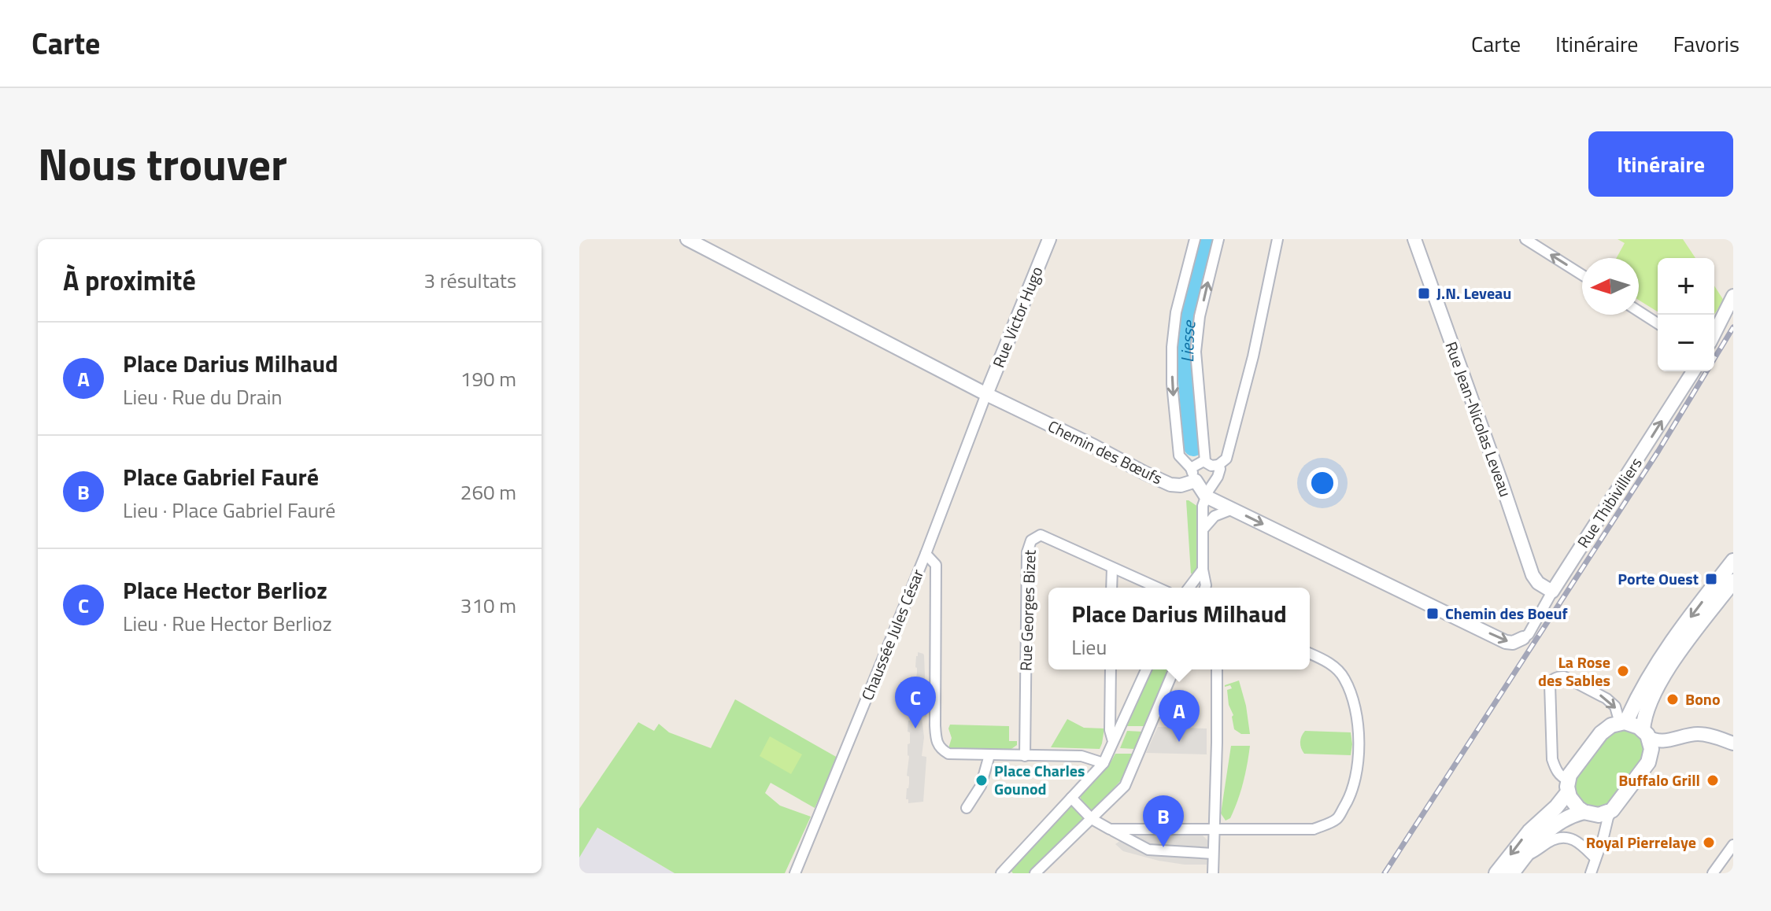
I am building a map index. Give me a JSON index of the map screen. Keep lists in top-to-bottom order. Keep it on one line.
{"streets":{"street":["Rue Victor Hugo","Rue Jean-Nicolas Leveau","Chemin des Bœufs","Rue Thibivilliers","Rue Georges Bizet","Chaussée Jules César"]},"crossings":[["Rue Victor Hugo","Chemin des Bœufs"],["Rue Victor Hugo","Chaussée Jules César"],["Rue Jean-Nicolas Leveau","Rue Thibivilliers"],["Chemin des Bœufs","Chaussée Jules César"]],"one_way":["Rue Thibivilliers"],"water":["Liesse"],"places":{"transit":["J.N. Leveau","Porte Ouest","Chemin des Boeuf"],"other":["La Rose des Sables","Bono","Place Charles Gounod","Buffalo Grill","Royal Pierrelaye"]},"north":"left","page":{"header":"Carte","nav":["Carte","Itinéraire","Favoris"],"title":"Nous trouver","buttons":"Itinéraire","heading":["À proximité","3 résultats"],"map_buttons":["+","−"],"list":[{"mark":"A","name":"Place Darius Milhaud","note":"Lieu · Rue du Drain","value":"190 m"},{"mark":"B","name":"Place Gabriel Fauré","note":"Lieu · Place Gabriel Fauré","value":"260 m"},{"mark":"C","name":"Place Hector Berlioz","note":"Lieu · Rue Hector Berlioz","value":"310 m"}],"popup":["Place Darius Milhaud","Lieu"],"pins":["C","A","B"]}}
